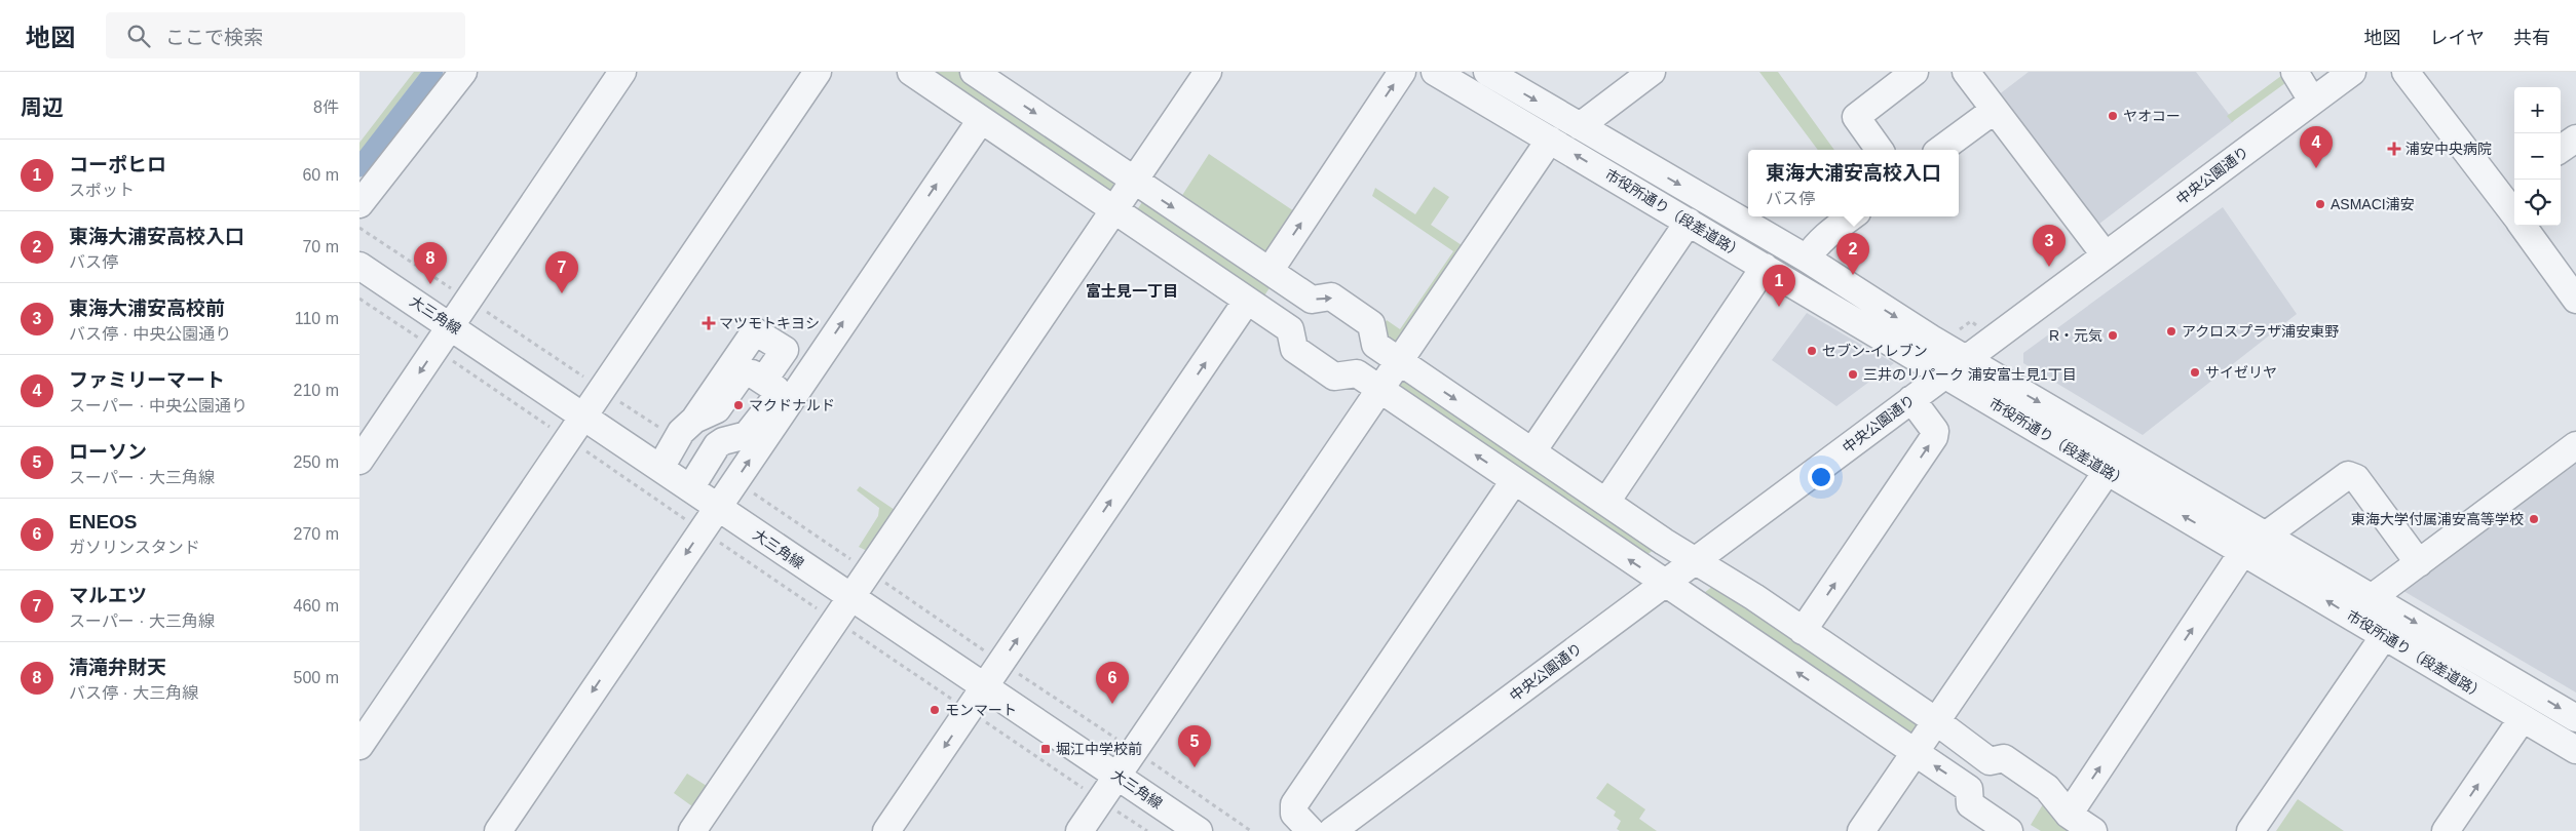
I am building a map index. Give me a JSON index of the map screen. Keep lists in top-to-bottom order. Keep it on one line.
{"streets":{"street":["中央公園通り","市役所通り（段差道路）","大三角線"]},"crossings":[["中央公園通り","市役所通り（段差道路）"]],"districts":["富士見一丁目"],"places":{"other":["ヤオコー","ASMACI浦安","アクロスプラザ浦安東野","R・元気","セブン-イレブン","サイゼリヤ","三井のリパーク 浦安富士見1丁目","マクドナルド","東海大学付属浦安高等学校","モンマート"],"health":["浦安中央病院","マツモトキヨシ"],"transit":["堀江中学校前"]},"page":{"header":"地図","search":"ここで検索","nav":["地図","レイヤ","共有"],"heading":["周辺","8件"],"map_buttons":["+","−"],"pins":["4","3","2","8","7","1","6","5"],"list":[{"mark":"1","name":"コーポヒロ","note":"スポット","value":"60 m"},{"mark":"2","name":"東海大浦安高校入口","note":"バス停","value":"70 m"},{"mark":"3","name":"東海大浦安高校前","note":"バス停 · 中央公園通り","value":"110 m"},{"mark":"4","name":"ファミリーマート","note":"スーパー · 中央公園通り","value":"210 m"},{"mark":"5","name":"ローソン","note":"スーパー · 大三角線","value":"250 m"},{"mark":"6","name":"ENEOS","note":"ガソリンスタンド","value":"270 m"},{"mark":"7","name":"マルエツ","note":"スーパー · 大三角線","value":"460 m"},{"mark":"8","name":"清滝弁財天","note":"バス停 · 大三角線","value":"500 m"}],"popup":["東海大浦安高校入口","バス停"]}}
